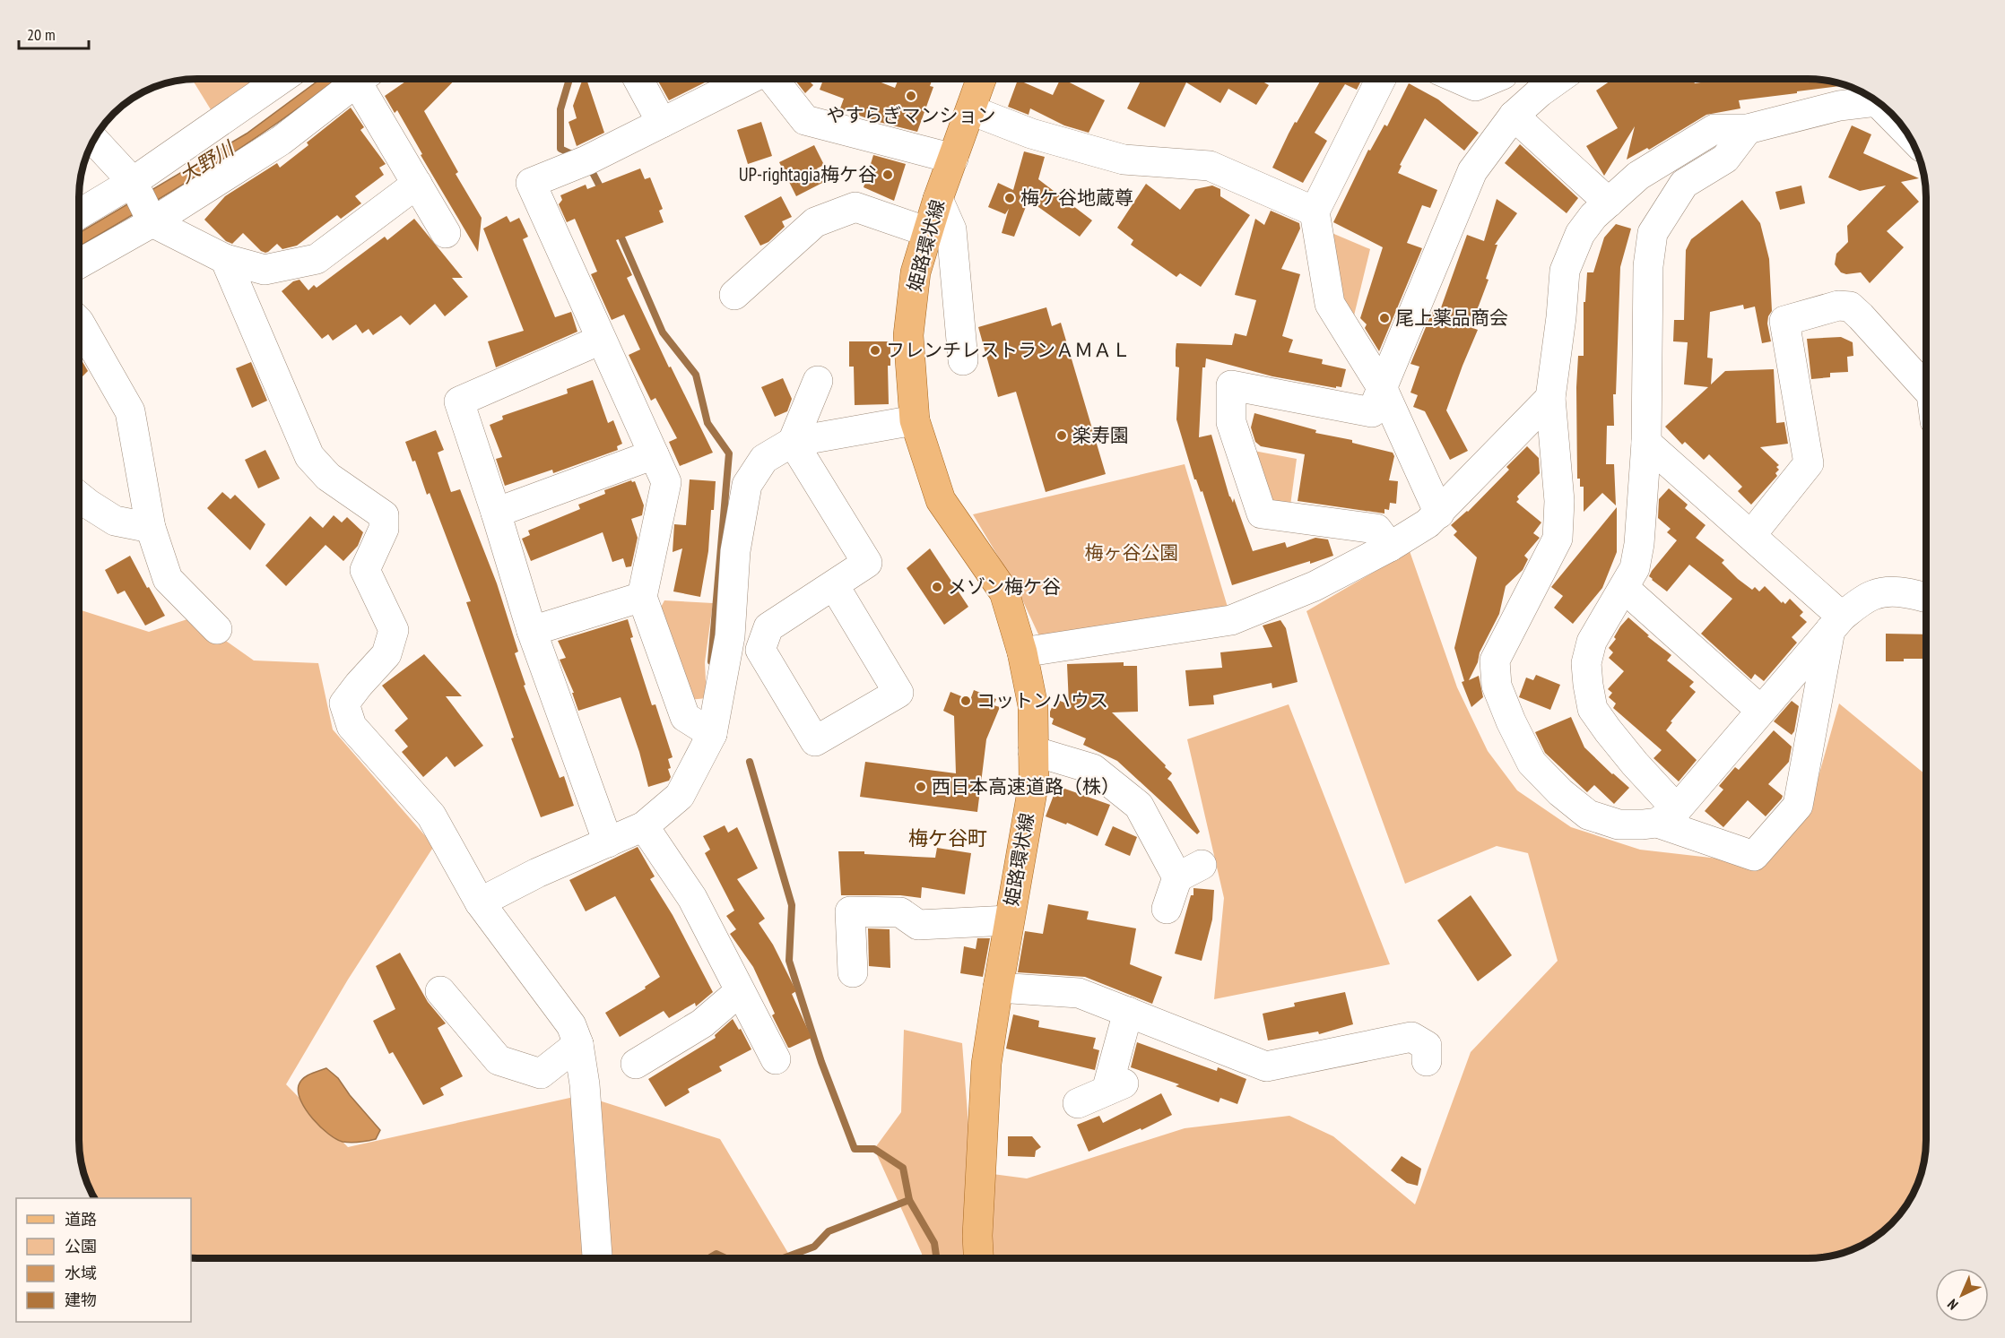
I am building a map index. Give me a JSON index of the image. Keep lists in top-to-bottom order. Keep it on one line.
{"streets":{"main road":["姫路環状線"]},"districts":["梅ケ谷町"],"water":["大野川"],"parks":["梅ヶ谷公園"],"places":["やすらぎマンション","UP-rightagia梅ケ谷","梅ケ谷地蔵尊","尾上薬品商会","フレンチレストランＡＭＡＬ","楽寿園","メゾン梅ケ谷","コットンハウス","西日本高速道路（株）"],"legend":["道路","公園","水域","建物"],"scale_bar":"20 m","north":"bottom left"}
